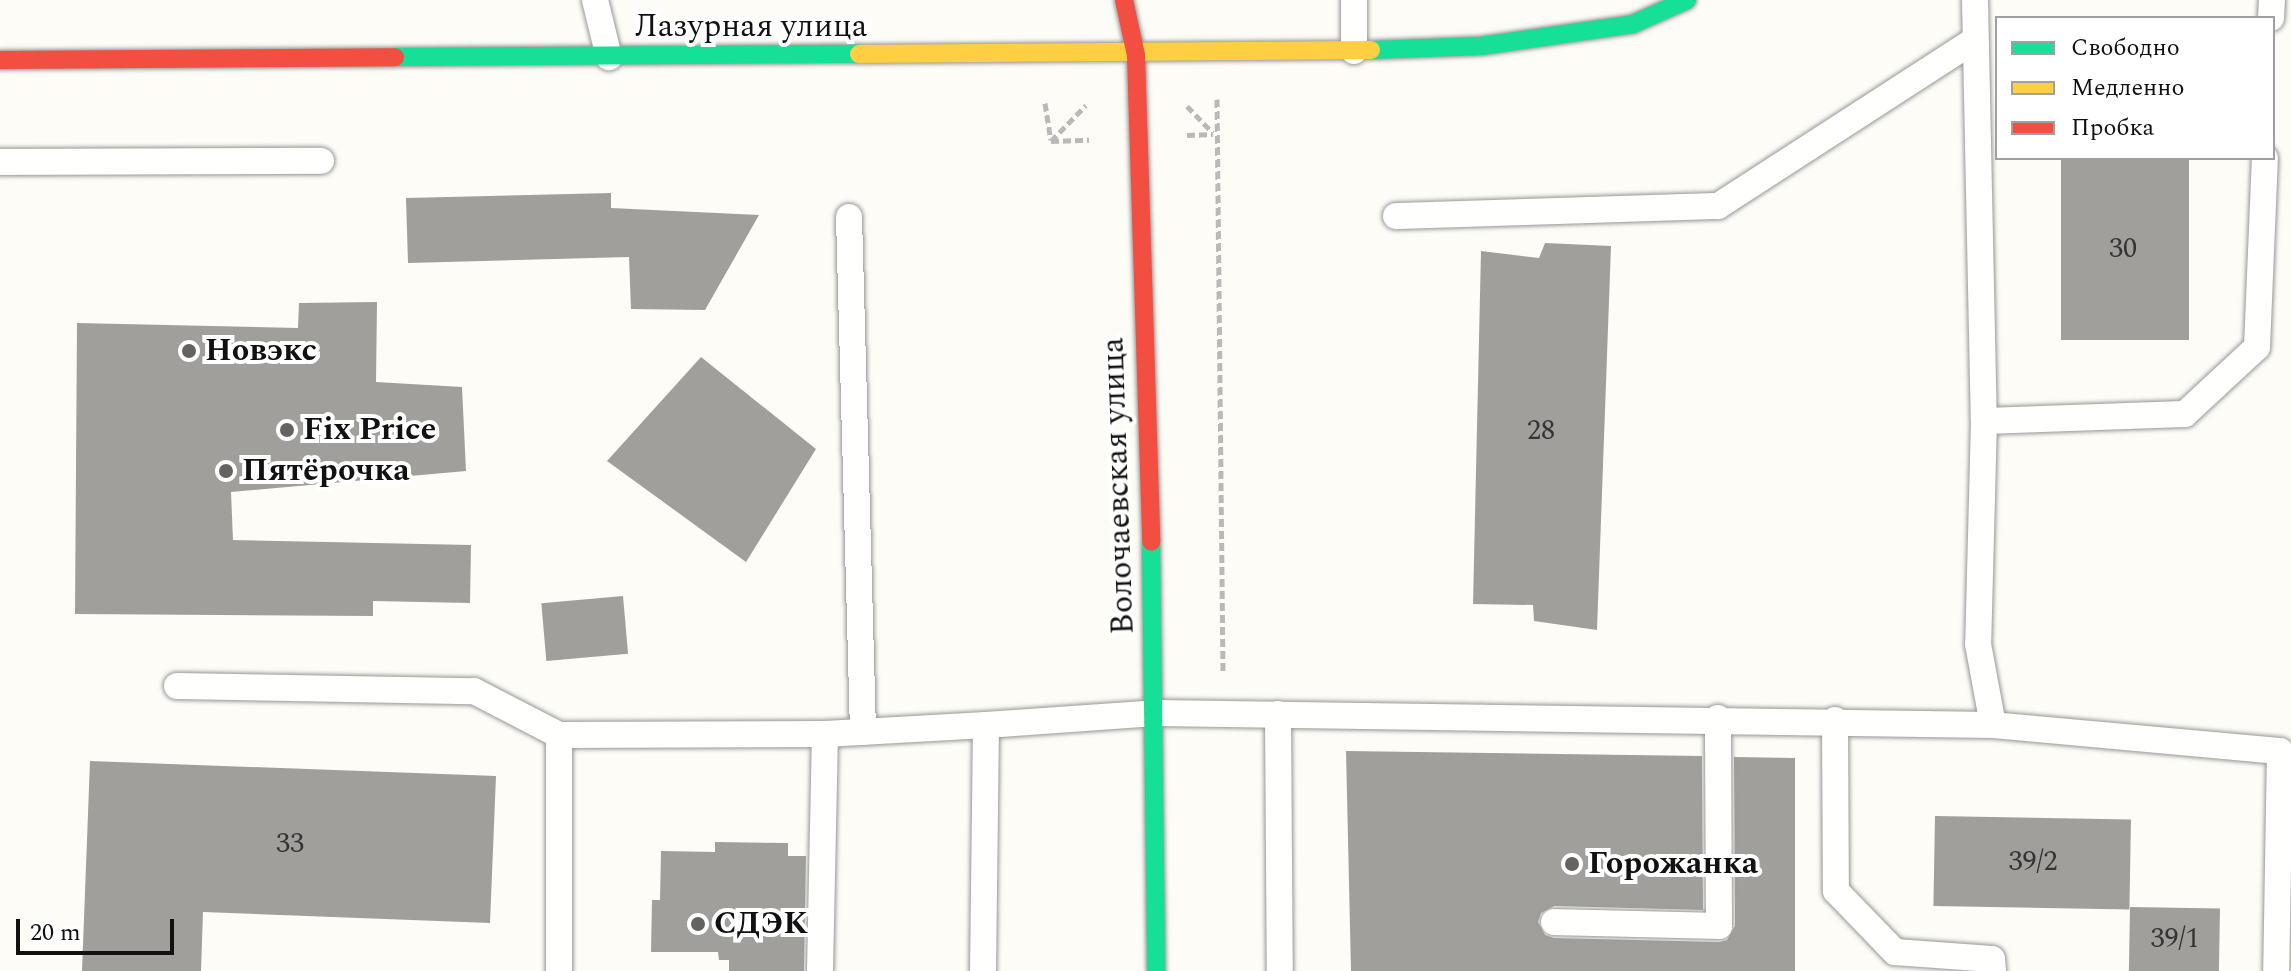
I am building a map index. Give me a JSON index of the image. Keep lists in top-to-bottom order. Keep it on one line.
{"streets":{"street":["Лазурная улица","Волочаевская улица"]},"crossings":[["Лазурная улица","Волочаевская улица"]],"places":["Новэкс","Fix Price","Пятёрочка","Горожанка","СДЭК"],"house_numbers":["30","28","33","39/2","39/1"],"legend":["Свободно","Медленно","Пробка"],"scale_bar":"20 m"}
